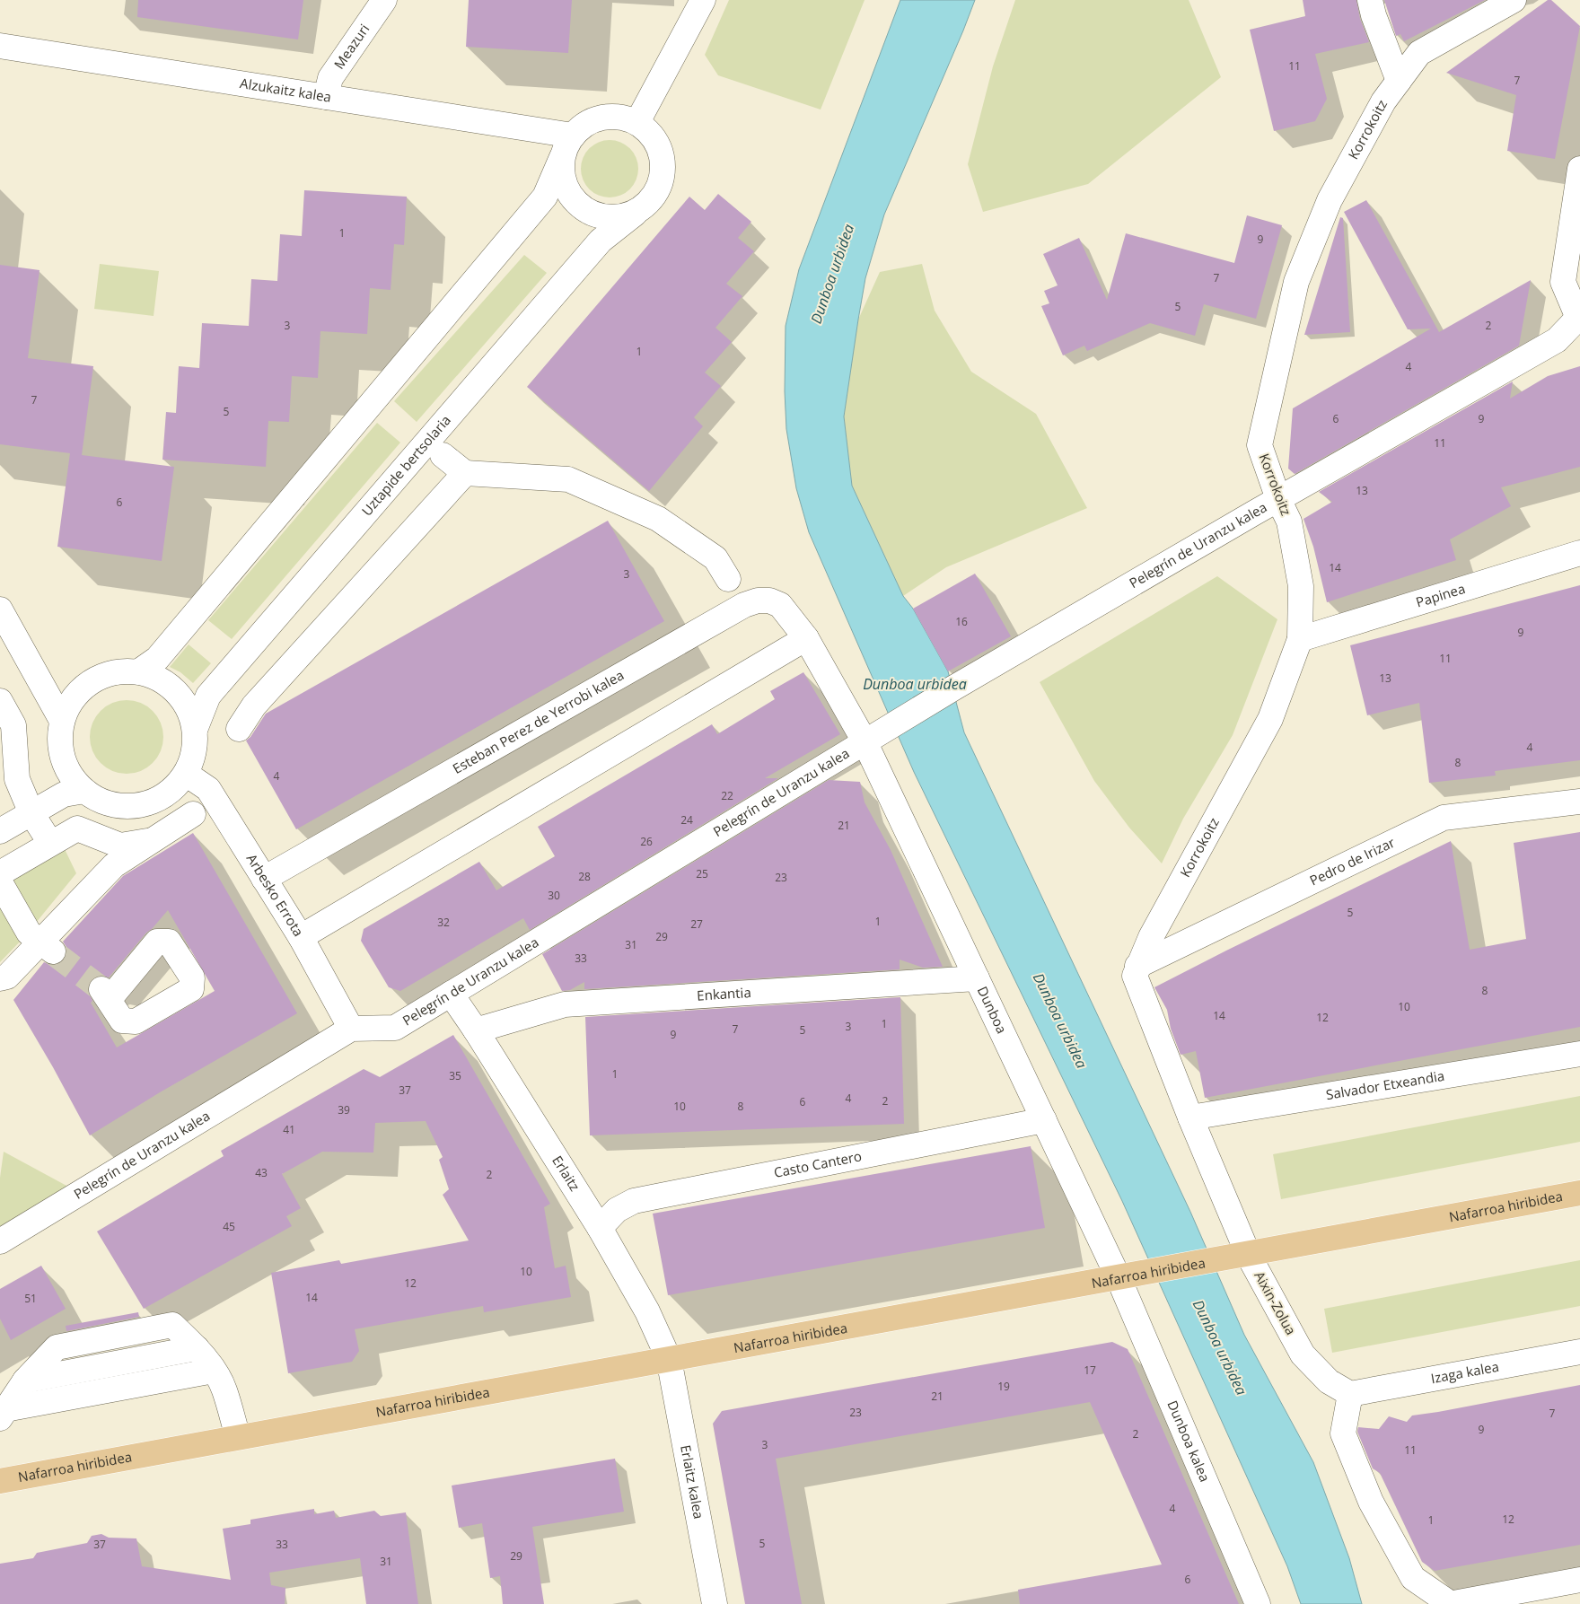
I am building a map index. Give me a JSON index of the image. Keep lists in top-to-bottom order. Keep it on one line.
{"streets":{"main road":["Nafarroa hiribidea"],"street":["Meazuri","Alzukaitz kalea","Korrokoitz","Uztapide bertsolaria","Pelegrín de Uranzu kalea","Papinea","Esteban Perez de Yerrobi kalea","Pedro de Irizar","Arbesko Errota","Enkantia","Dunboa","Salvador Etxeandia","Casto Cantero","Erlaitz","Aixin-Zolua","Izaga kalea","Dunboa kalea","Erlaitz kalea"]},"crossings":[["Meazuri","Alzukaitz kalea"],["Alzukaitz kalea","Uztapide bertsolaria"],["Korrokoitz","Pelegrín de Uranzu kalea"],["Korrokoitz","Papinea"],["Korrokoitz","Pedro de Irizar"],["Korrokoitz","Aixin-Zolua"],["Uztapide bertsolaria","Arbesko Errota"],["Pelegrín de Uranzu kalea","Esteban Perez de Yerrobi kalea"],["Pelegrín de Uranzu kalea","Arbesko Errota"],["Pelegrín de Uranzu kalea","Dunboa"],["Pelegrín de Uranzu kalea","Erlaitz"],["Esteban Perez de Yerrobi kalea","Arbesko Errota"],["Esteban Perez de Yerrobi kalea","Dunboa"],["Pedro de Irizar","Aixin-Zolua"],["Enkantia","Dunboa"],["Enkantia","Erlaitz"],["Dunboa","Casto Cantero"],["Dunboa","Nafarroa hiribidea"],["Dunboa","Dunboa kalea"],["Salvador Etxeandia","Aixin-Zolua"],["Casto Cantero","Erlaitz"],["Erlaitz","Nafarroa hiribidea"],["Erlaitz","Erlaitz kalea"],["Nafarroa hiribidea","Aixin-Zolua"],["Nafarroa hiribidea","Dunboa kalea"],["Nafarroa hiribidea","Erlaitz kalea"],["Aixin-Zolua","Izaga kalea"]],"water":["Dunboa urbidea"],"house_numbers":["11","7","1","9","7","5","3","2","1","4","7","5","6","9","11","13","6","14","3","16","9","11","13","4","8","4","22","24","21","26","25","28","23","30","5","1","32","27","29","31","33","8","10","14","12","1","3","7","5","9","1","35","37","4","2","6","10","8","39","41","43","2","45","10","12","14","51","17","19","21","23","7","9","2","3","11","4","12","1","5","37","33","29","31","6"]}
